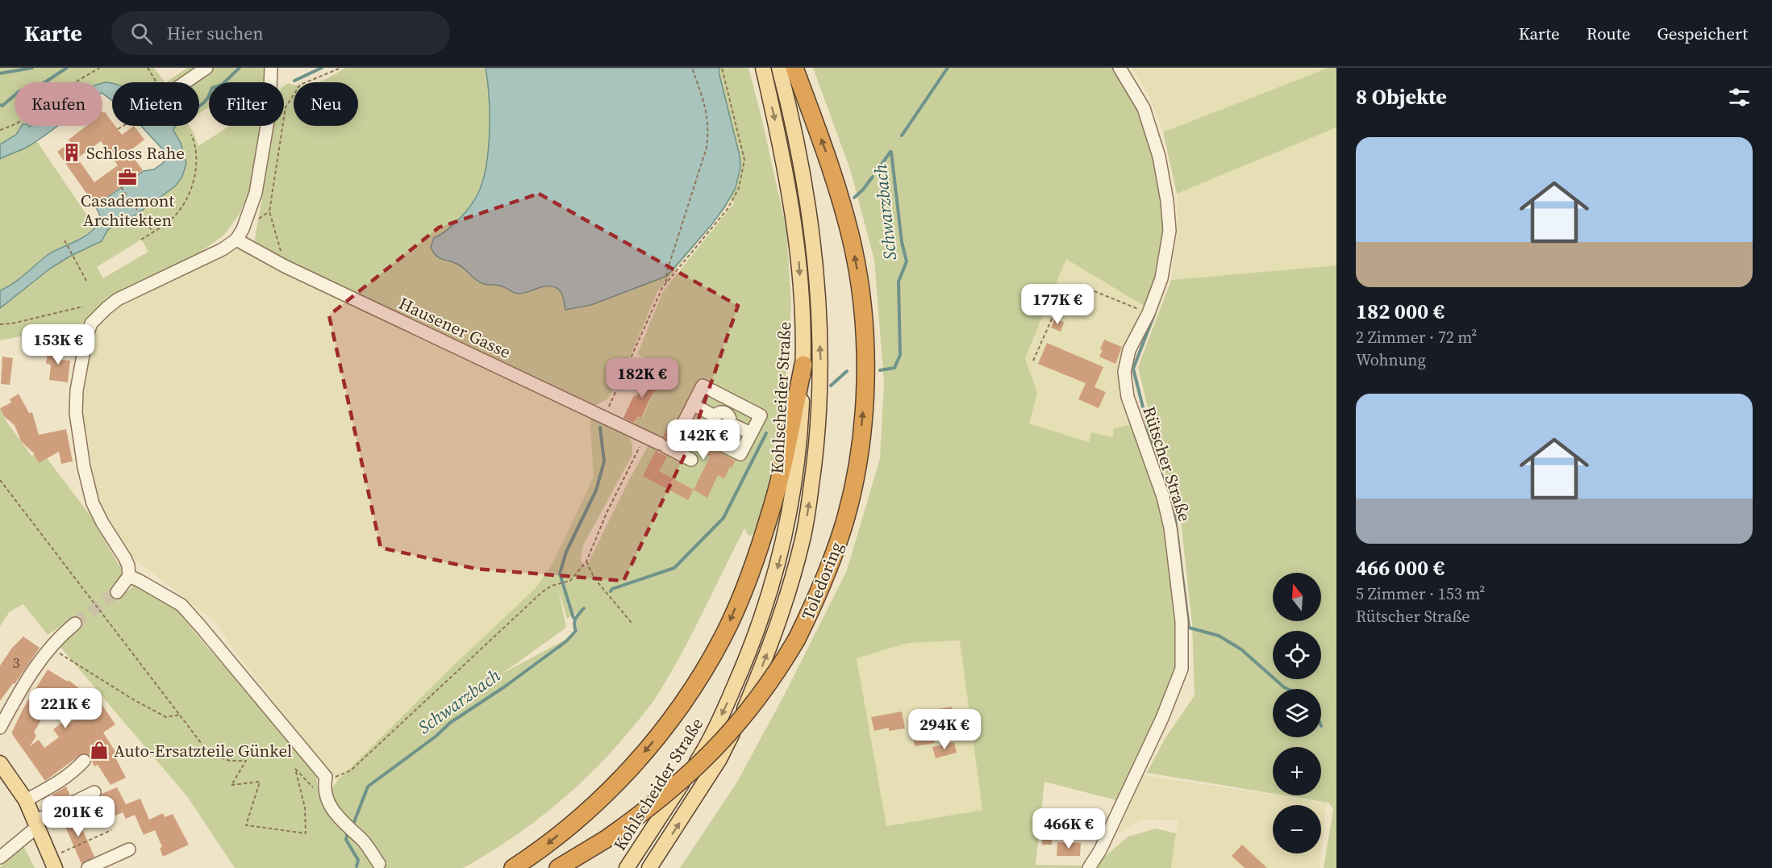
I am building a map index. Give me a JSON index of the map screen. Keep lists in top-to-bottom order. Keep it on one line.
{"streets":{"highway":["Toledoring"],"main road":["Kohlscheider Straße"],"street":["Hausener Gasse","Rütscher Straße"]},"water":["Schwarzbach"],"places":{"building":["Schloss Rahe"],"office":["Casademont Architekten"],"shop":["Auto-Ersatzteile Günkel"]},"house_numbers":["3"],"north":"top","page":{"header":"Karte","search":"Hier suchen","nav":["Karte","Route","Gespeichert"],"heading":"8 Objekte","chip":["Kaufen","Mieten","Filter","Neu"],"list":[{"name":"182 000 €","note":"2 Zimmer · 72 m² · Wohnung"},{"name":"466 000 €","note":"5 Zimmer · 153 m² · Rütscher Straße"}],"price":["177K €","153K €","182K €","142K €","221K €","294K €","201K €","466K €"],"map_buttons":["+","−"]}}
